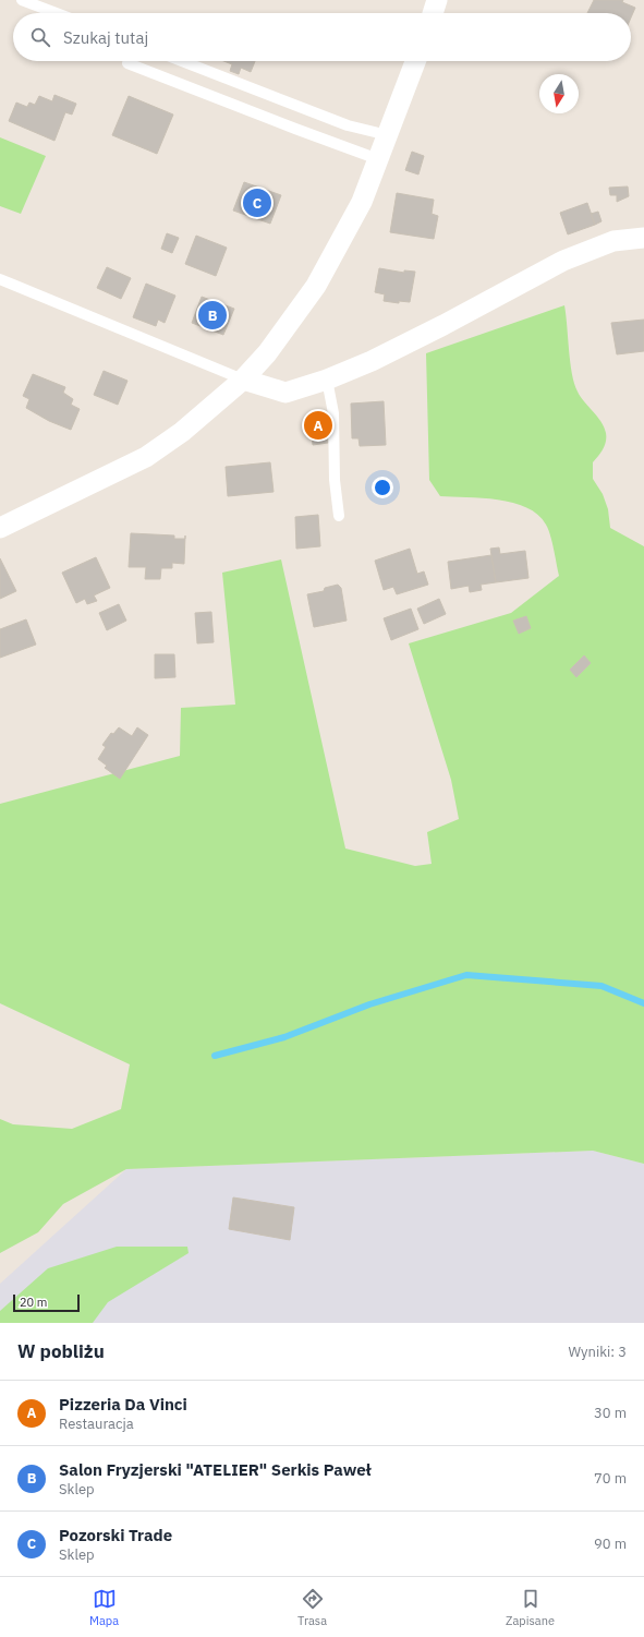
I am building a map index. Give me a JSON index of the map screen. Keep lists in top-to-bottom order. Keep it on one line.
{"scale_bar":"20 m","north":"bottom","page":{"search":"Szukaj tutaj","pins":["C","B","A"],"scale":"20 m","heading":["W pobliżu","Wyniki: 3"],"list":[{"mark":"A","name":"Pizzeria Da Vinci","note":"Restauracja","value":"30 m"},{"mark":"B","name":"Salon Fryzjerski \"ATELIER\" Serkis Paweł","note":"Sklep","value":"70 m"},{"mark":"C","name":"Pozorski Trade","note":"Sklep","value":"90 m"}],"nav":["Mapa","Trasa","Zapisane"]}}
